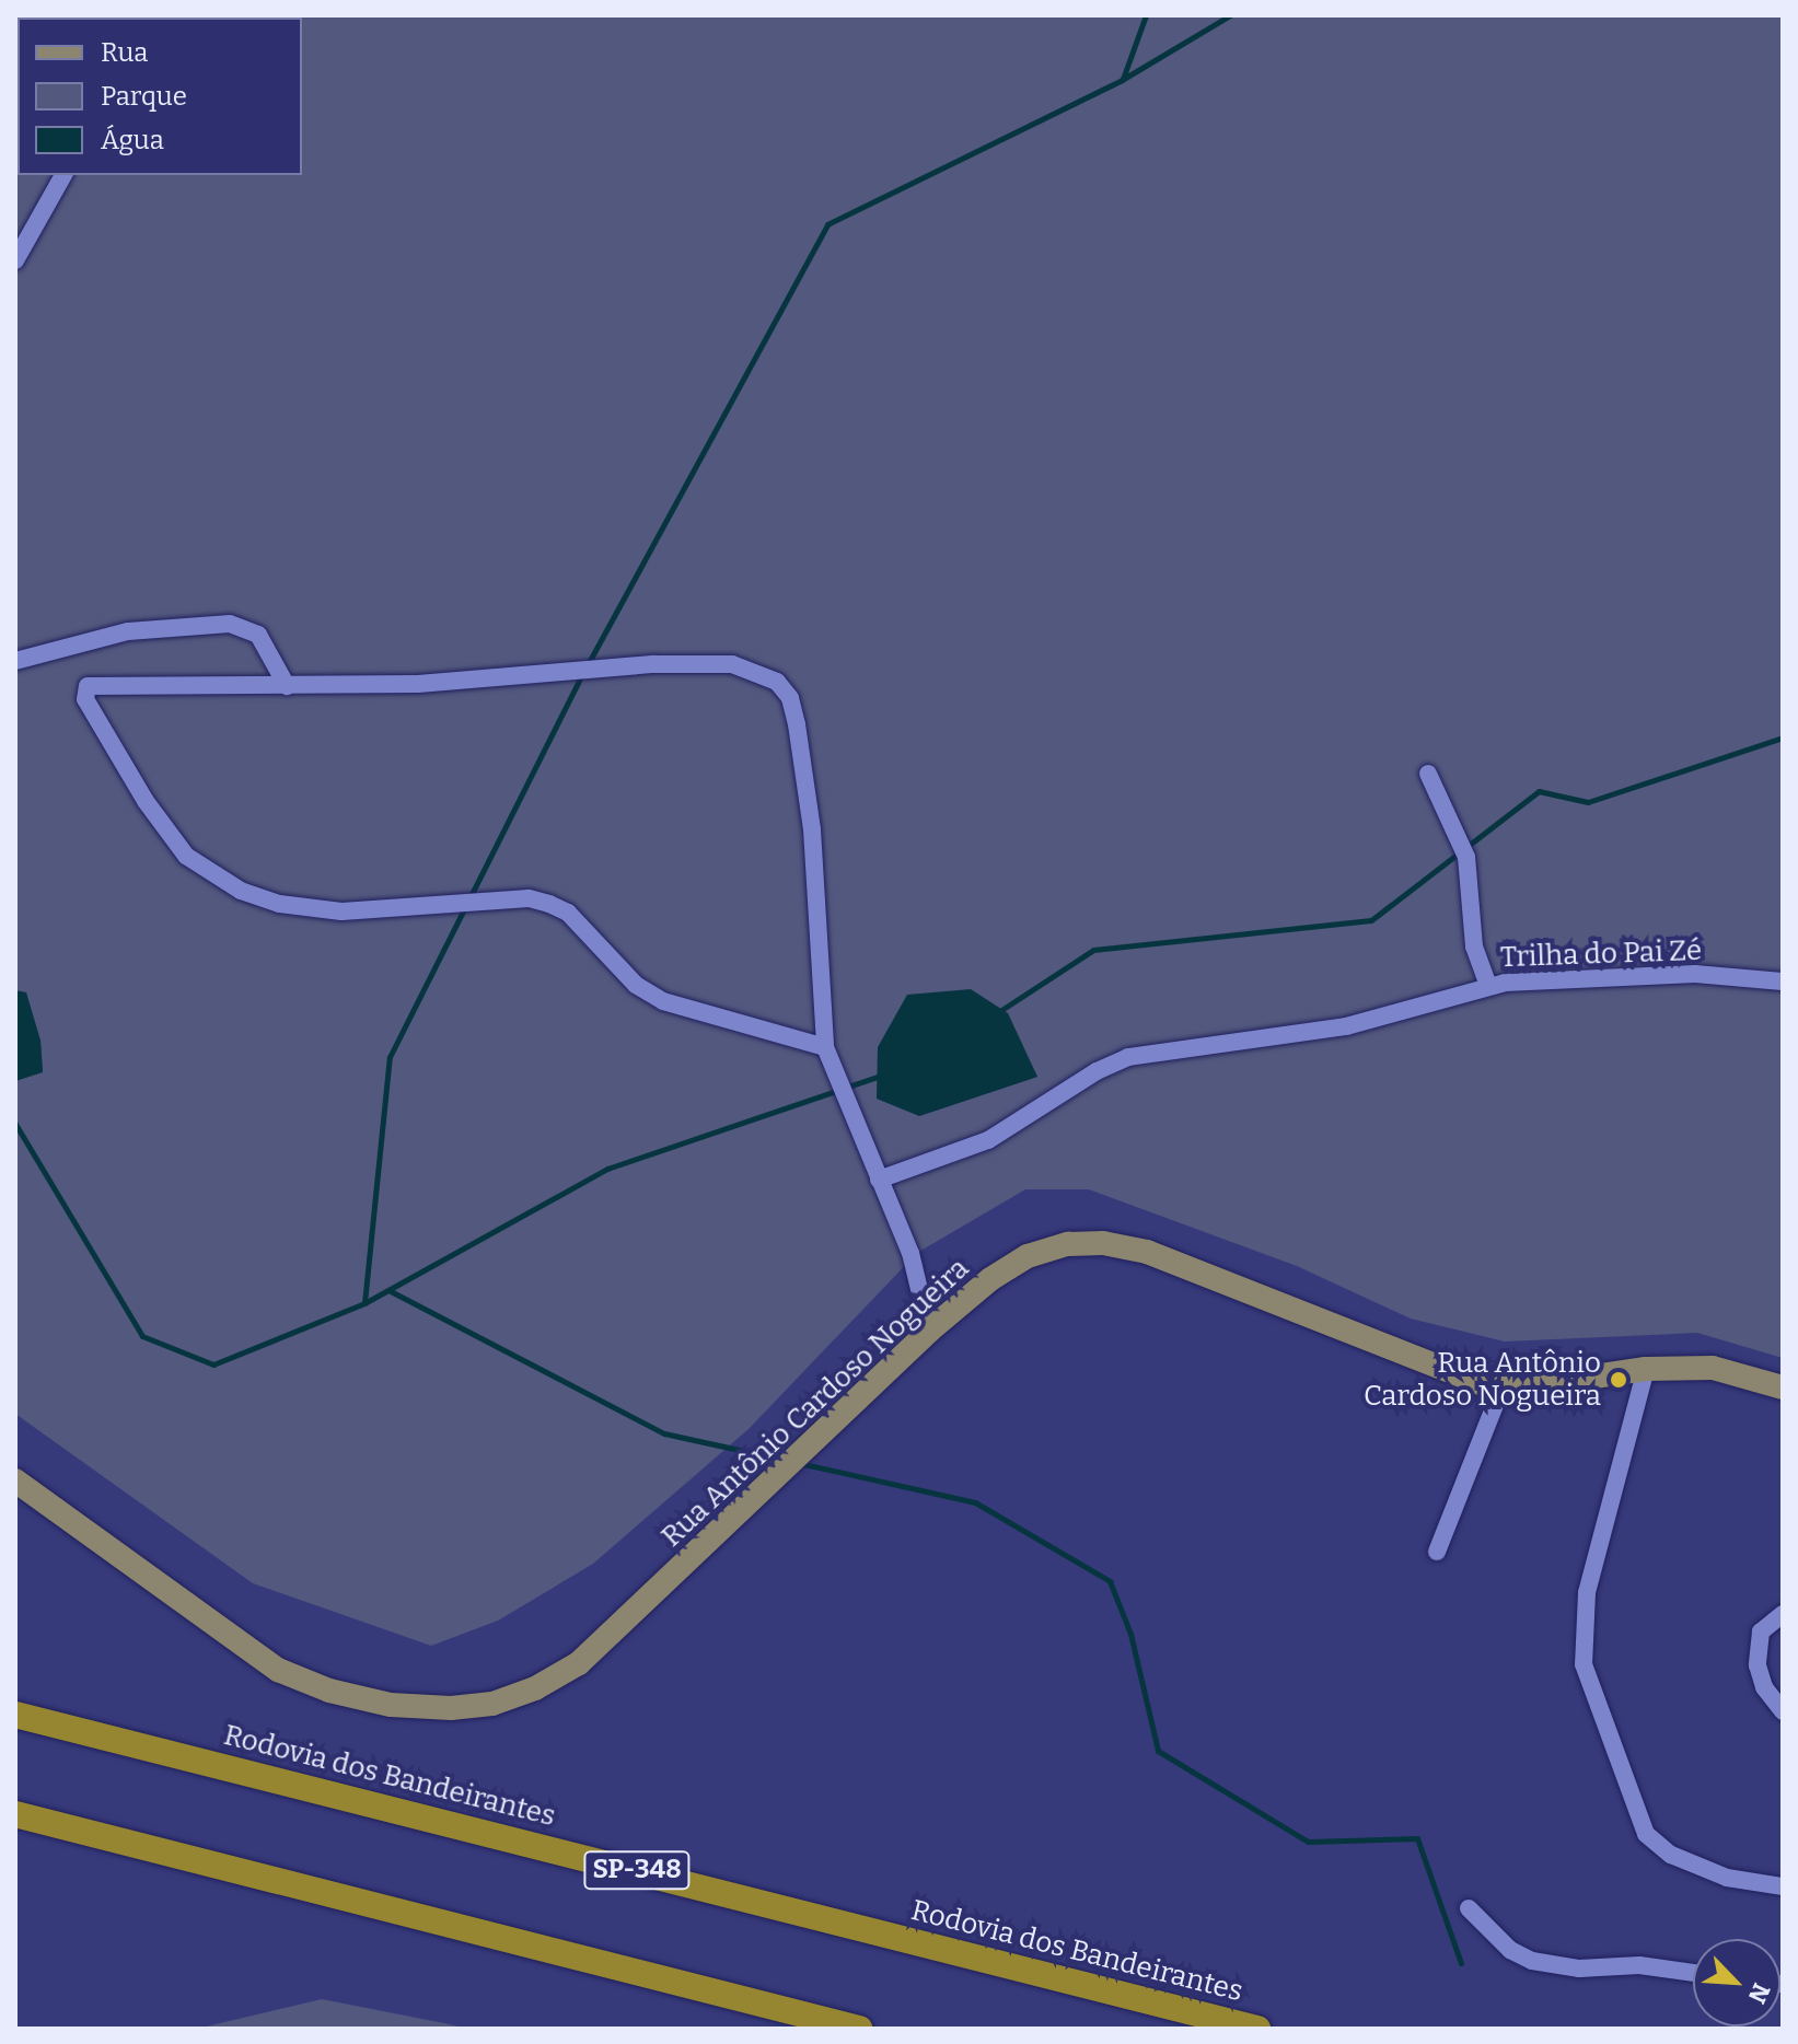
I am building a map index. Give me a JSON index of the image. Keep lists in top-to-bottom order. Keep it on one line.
{"streets":{"highway":["Rodovia dos Bandeirantes","SP-348"],"main road":["Rua Antônio Cardoso Nogueira"],"street":["Trilha do Pai Zé"]},"places":["Rua Antônio Cardoso Nogueira"],"legend":["Rua","Parque","Água"],"north":"bottom right"}
